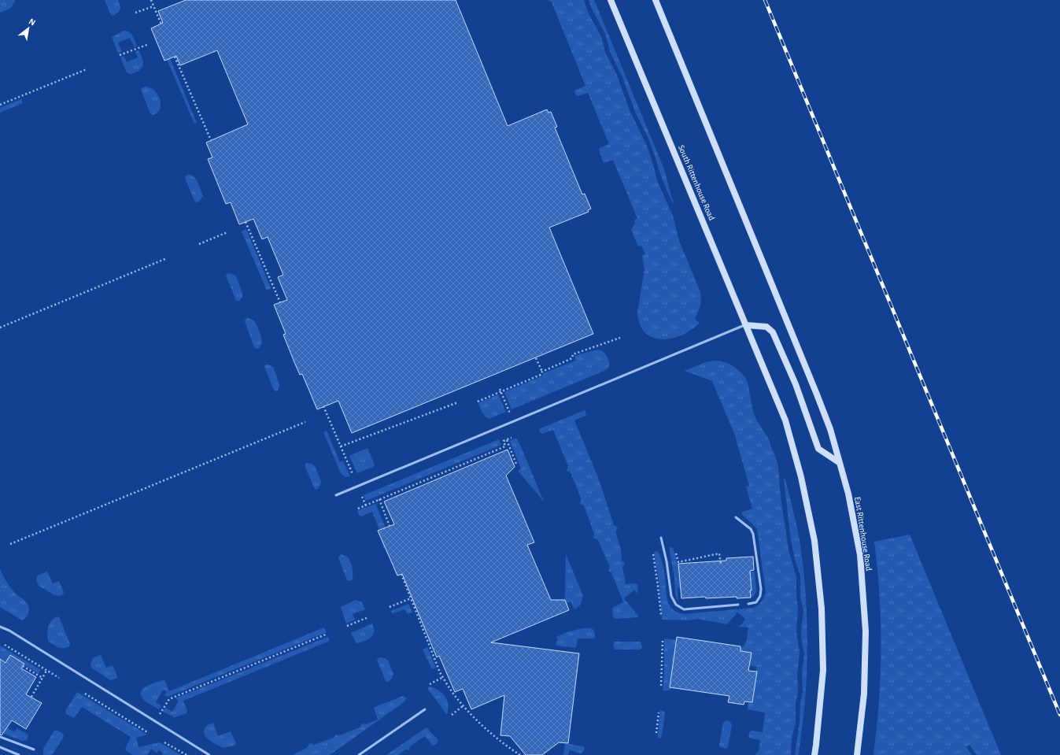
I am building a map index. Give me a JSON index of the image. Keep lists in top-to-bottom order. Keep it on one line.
{"streets":{"main road":["South Rittenhouse Road","East Rittenhouse Road"]},"north":"top right"}
